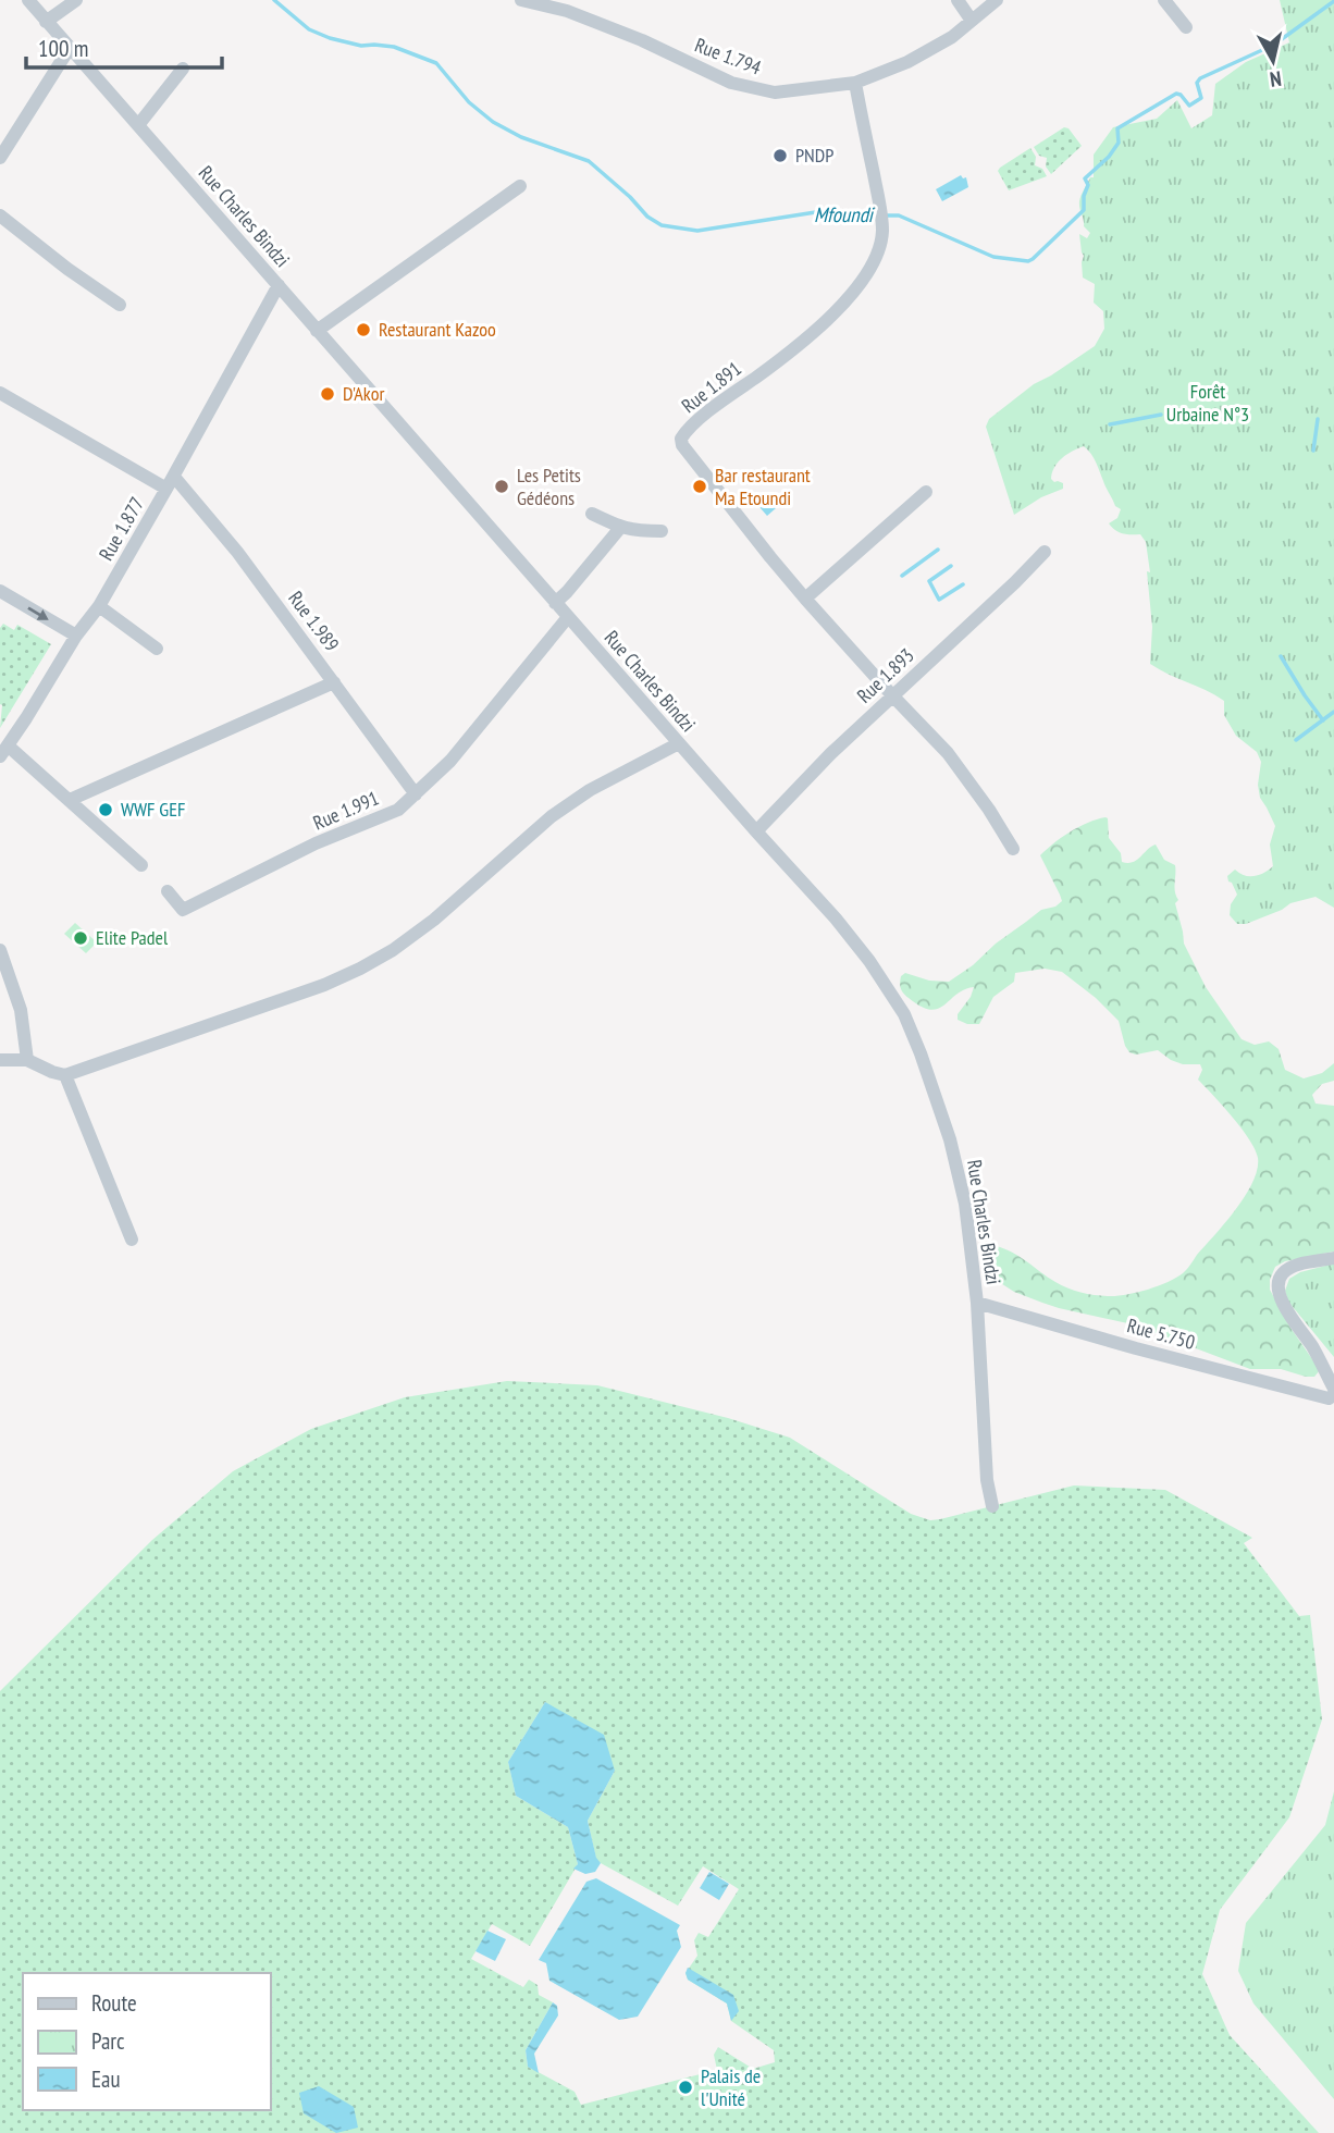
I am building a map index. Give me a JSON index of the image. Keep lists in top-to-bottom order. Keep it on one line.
{"streets":{"street":["Rue 1.794","Rue Charles Bindzi","Rue 1.891","Rue 1.877","Rue 1.989","Rue 1.893","Rue 1.991","Rue 5.750"]},"crossings":[["Rue 1.794","Rue 1.891"],["Rue Charles Bindzi","Rue 1.893"],["Rue Charles Bindzi","Rue 1.991"],["Rue Charles Bindzi","Rue 5.750"],["Rue 1.891","Rue 1.893"],["Rue 1.877","Rue 1.989"],["Rue 1.989","Rue 1.991"]],"water":["Mfoundi"],"parks":["Forêt Urbaine N°3"],"places":["PNDP","Restaurant Kazoo","D'Akor","Les Petits Gédéons","Bar restaurant Ma Etoundi","WWF GEF","Elite Padel","Palais de l'Unité"],"legend":["Route","Parc","Eau"],"scale_bar":"100 m","north":"bottom"}
